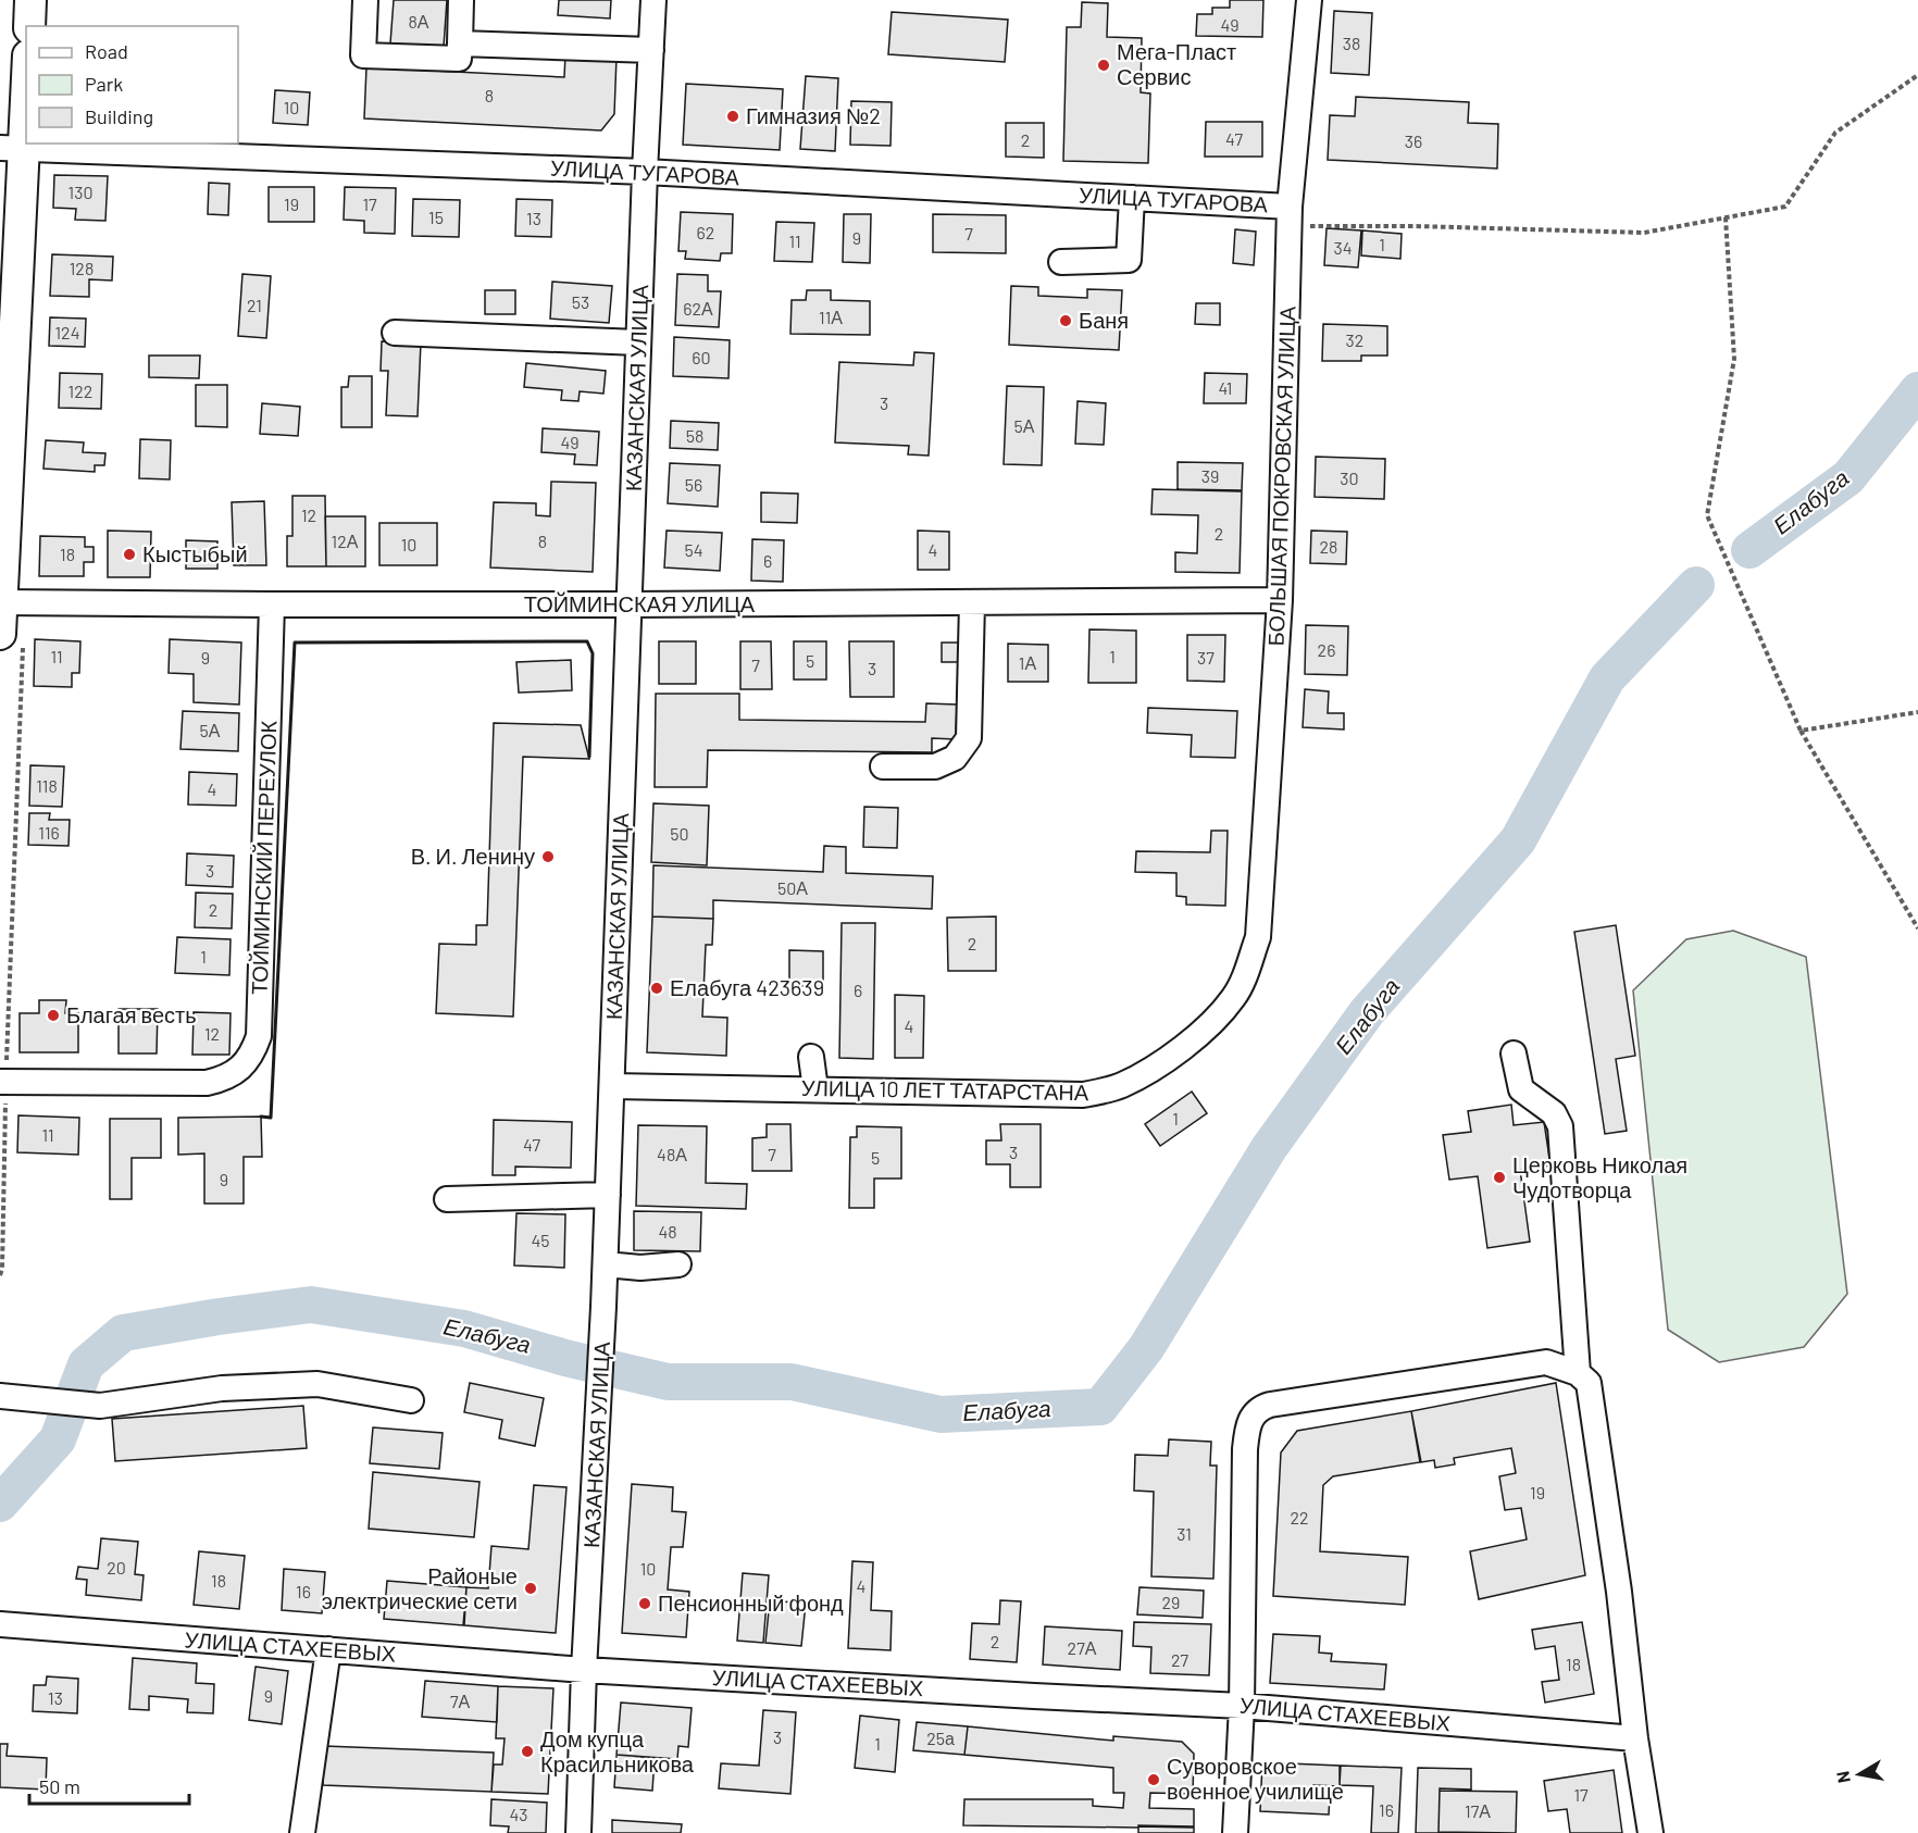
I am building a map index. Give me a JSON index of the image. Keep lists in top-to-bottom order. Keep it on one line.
{"streets":{"street":["УЛИЦА ТУГАРОВА","КАЗАНСКАЯ УЛИЦА","БОЛЬШАЯ ПОКРОВСКАЯ УЛИЦА","ТОЙМИНСКАЯ УЛИЦА","ТОЙМИНСКИЙ ПЕРЕУЛОК","УЛИЦА 10 ЛЕТ ТАТАРСТАНА","УЛИЦА СТАХЕЕВЫХ"]},"crossings":[["УЛИЦА ТУГАРОВА","КАЗАНСКАЯ УЛИЦА"],["УЛИЦА ТУГАРОВА","БОЛЬШАЯ ПОКРОВСКАЯ УЛИЦА"],["КАЗАНСКАЯ УЛИЦА","ТОЙМИНСКАЯ УЛИЦА"],["КАЗАНСКАЯ УЛИЦА","УЛИЦА 10 ЛЕТ ТАТАРСТАНА"],["КАЗАНСКАЯ УЛИЦА","УЛИЦА СТАХЕЕВЫХ"],["БОЛЬШАЯ ПОКРОВСКАЯ УЛИЦА","ТОЙМИНСКАЯ УЛИЦА"],["БОЛЬШАЯ ПОКРОВСКАЯ УЛИЦА","УЛИЦА 10 ЛЕТ ТАТАРСТАНА"],["ТОЙМИНСКАЯ УЛИЦА","ТОЙМИНСКИЙ ПЕРЕУЛОК"]],"water":["Елабуга"],"places":["Мега-Пласт Сервис","Гимназия №2","Баня","Кыстыбый","В. И. Ленину","Елабуга 423639","Благая весть","Церковь Николая Чудотворца","Районые электрические сети","Пенсионный фонд","Дом купца Красильникова","Суворовское военное училище"],"house_numbers":["8А","49","38","8","10","47","2","36","130","19","17","15","13","62","7","9","11","1","34","128","53","21","62А","11А","124","32","60","41","122","3","5А","58","49","39","30","56","12","2","12А","8","10","28","54","4","18","6","26","11","1","9","37","5","1А","7","3","5А","118","4","116","50","3","50А","2","2","1","6","4","12","1","11","47","3","48А","7","5","9","48","45","19","22","31","20","10","18","4","16","29","2","27А","27","18","9","13","7А","3","25а","1","17","16","17А","43"],"legend":["Road","Park","Building"],"scale_bar":"50 m","north":"left"}
